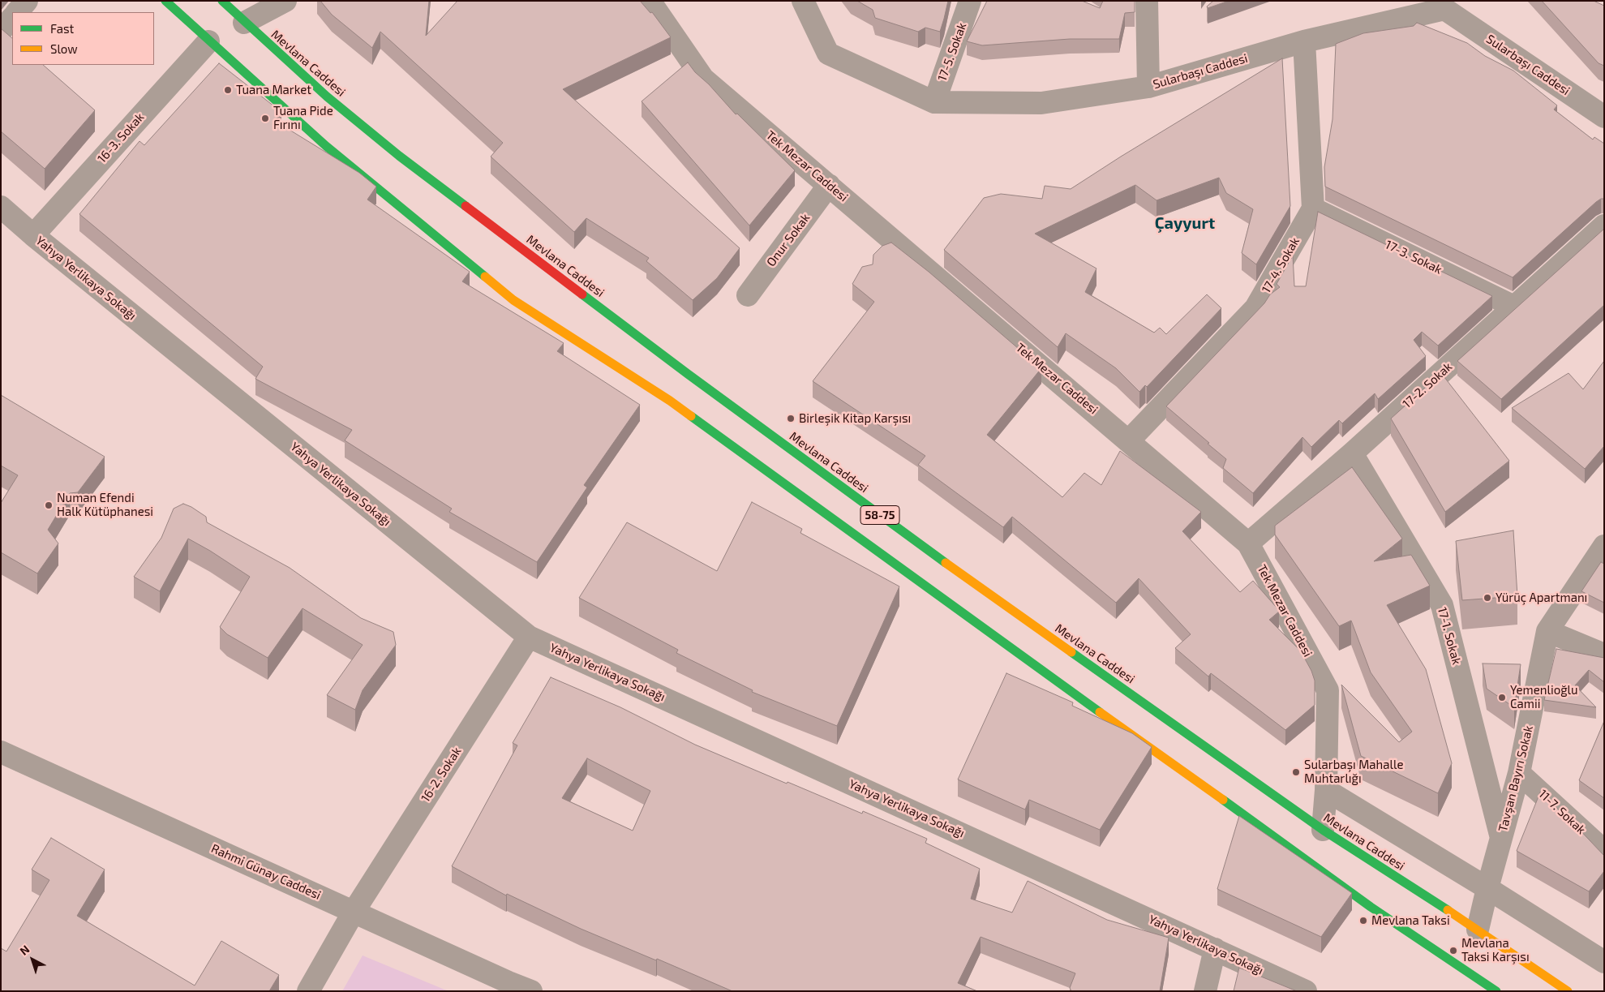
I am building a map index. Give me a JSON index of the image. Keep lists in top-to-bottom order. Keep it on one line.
{"streets":{"main road":["Mevlana Caddesi","58-75"],"street":["17-5. Sokak","Sularbaşı Caddesi","16-3. Sokak","Tek Mezar Caddesi","Onur Sokak","17-3. Sokak","17-4. Sokak","Yahya Yerlikaya Sokağı","17-2. Sokak","17-1. Sokak","16-2. Sokak","Tavşan Bayırı Sokak","11-7. Sokak","Rahmi Günay Caddesi"]},"crossings":[["17-5. Sokak","Sularbaşı Caddesi"],["Mevlana Caddesi","Tek Mezar Caddesi"],["Mevlana Caddesi","Tavşan Bayırı Sokak"],["16-3. Sokak","Yahya Yerlikaya Sokağı"],["16-3. Sokak","58-75"],["Tek Mezar Caddesi","Onur Sokak"],["Tek Mezar Caddesi","17-4. Sokak"],["Tek Mezar Caddesi","17-2. Sokak"],["17-3. Sokak","17-4. Sokak"],["17-3. Sokak","17-2. Sokak"],["Yahya Yerlikaya Sokağı","16-2. Sokak"],["17-2. Sokak","17-1. Sokak"],["17-1. Sokak","Tavşan Bayırı Sokak"],["16-2. Sokak","Rahmi Günay Caddesi"],["Tavşan Bayırı Sokak","11-7. Sokak"]],"districts":["Çayyurt"],"places":["Tuana Market","Tuana Pide Fırını","Birleşik Kitap Karşısı","Numan Efendi Halk Kütüphanesi","Yürüç Apartmanı","Yemenlioğlu Camii","Sularbaşı Mahalle Muhtarlığı","Mevlana Taksi","Mevlana Taksi Karşısı"],"legend":["Fast","Slow"],"north":"top left"}
